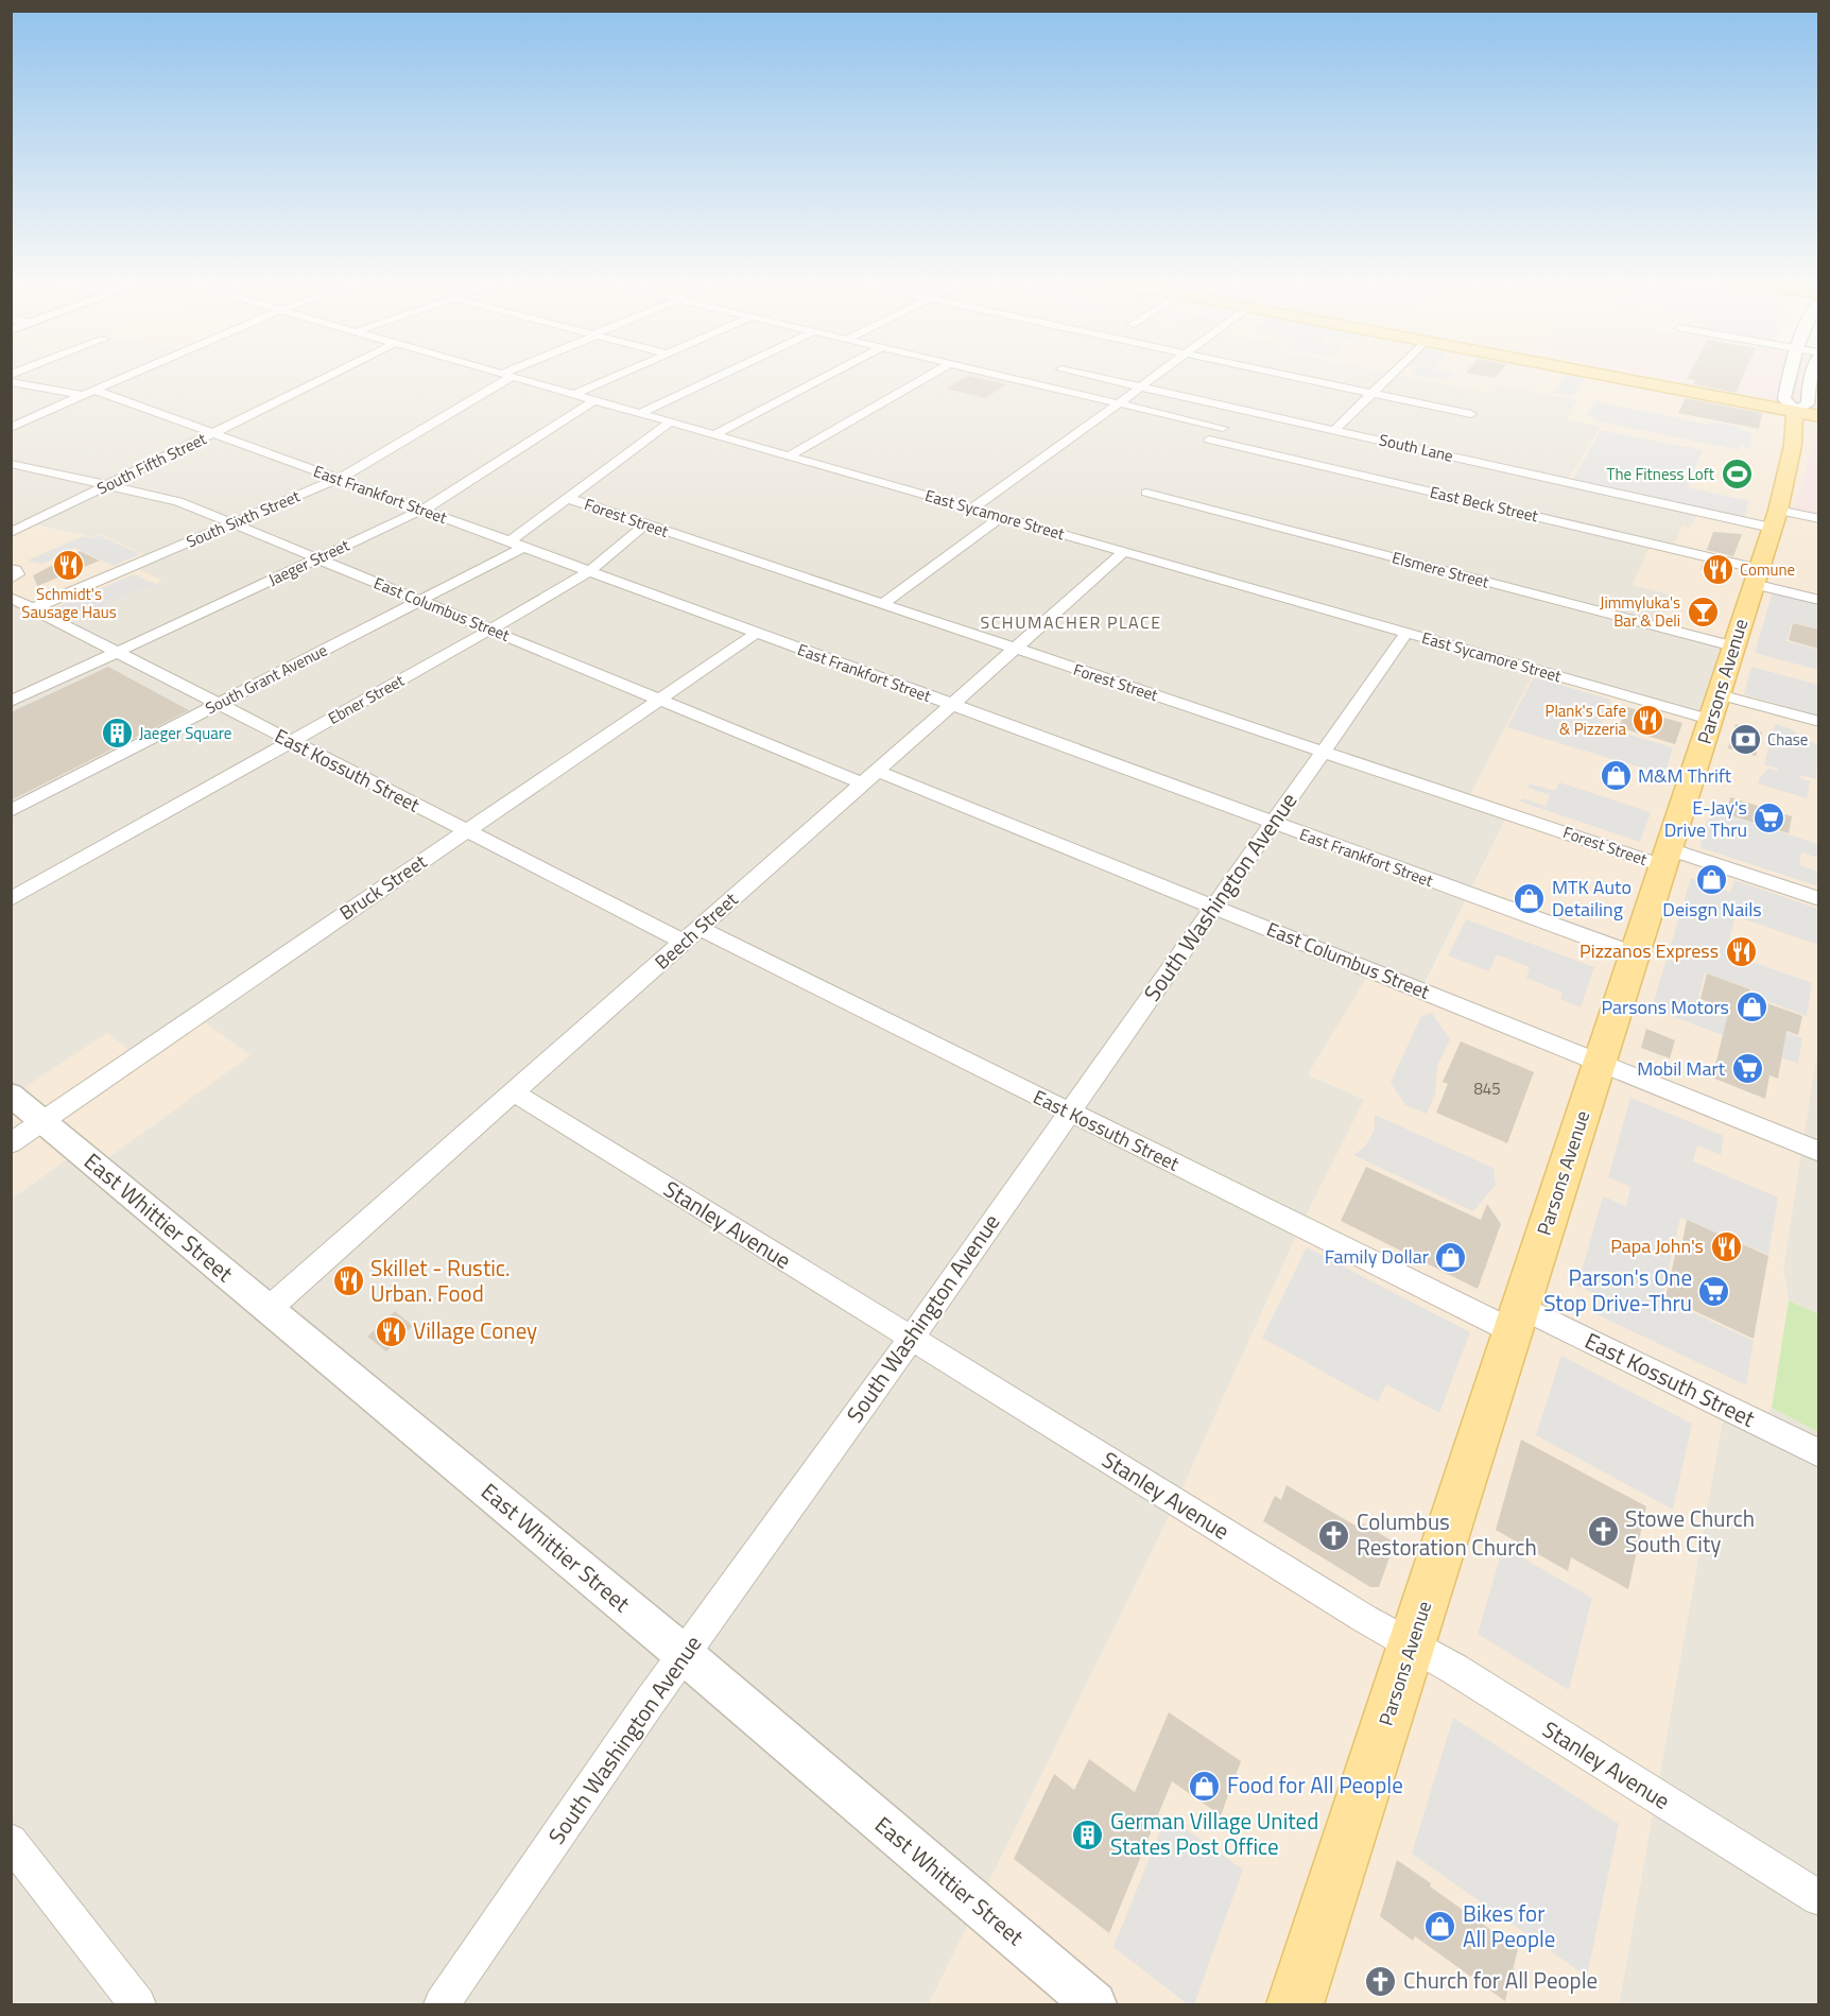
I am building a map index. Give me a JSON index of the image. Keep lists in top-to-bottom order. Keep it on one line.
{"streets":{"main road":["Parsons Avenue"],"street":["South Lane","South Fifth Street","East Frankfort Street","East Beck Street","East Sycamore Street","Forest Street","South Sixth Street","Jaeger Street","Elsmere Street","East Columbus Street","South Grant Avenue","Ebner Street","East Kossuth Street","Bruck Street","South Washington Avenue","Beech Street","East Whittier Street","Stanley Avenue"]},"crossings":[["South Lane","Parsons Avenue"],["South Fifth Street","East Frankfort Street"],["South Fifth Street","East Columbus Street"],["East Frankfort Street","South Sixth Street"],["East Frankfort Street","Jaeger Street"],["East Frankfort Street","South Grant Avenue"],["East Frankfort Street","Parsons Avenue"],["East Frankfort Street","Ebner Street"],["East Frankfort Street","Bruck Street"],["East Frankfort Street","South Washington Avenue"],["East Frankfort Street","Beech Street"],["East Beck Street","Parsons Avenue"],["East Sycamore Street","Jaeger Street"],["East Sycamore Street","South Grant Avenue"],["East Sycamore Street","Parsons Avenue"],["East Sycamore Street","South Washington Avenue"],["East Sycamore Street","Beech Street"],["Forest Street","South Grant Avenue"],["Forest Street","Parsons Avenue"],["Forest Street","Ebner Street"],["Forest Street","South Washington Avenue"],["Forest Street","Beech Street"],["South Sixth Street","East Columbus Street"],["South Sixth Street","East Kossuth Street"],["Jaeger Street","East Columbus Street"],["Jaeger Street","East Kossuth Street"],["Elsmere Street","Parsons Avenue"],["East Columbus Street","South Grant Avenue"],["East Columbus Street","Parsons Avenue"],["East Columbus Street","Ebner Street"],["East Columbus Street","Bruck Street"],["East Columbus Street","South Washington Avenue"],["East Columbus Street","Beech Street"],["South Grant Avenue","East Kossuth Street"],["Parsons Avenue","East Kossuth Street"],["Parsons Avenue","Stanley Avenue"],["Ebner Street","East Kossuth Street"],["East Kossuth Street","Bruck Street"],["East Kossuth Street","South Washington Avenue"],["East Kossuth Street","Beech Street"],["Bruck Street","East Whittier Street"],["South Washington Avenue","East Whittier Street"],["South Washington Avenue","Stanley Avenue"],["Beech Street","East Whittier Street"],["Beech Street","Stanley Avenue"]],"districts":["SCHUMACHER PLACE"],"places":{"sports":["The Fitness Loft"],"restaurant":["Schmidt's Sausage Haus","Comune","Plank's Cafe & Pizzeria","Pizzanos Express","Papa John's","Skillet - Rustic. Urban. Food","Village Coney"],"bar":["Jimmyluka's Bar & Deli"],"building":["Jaeger Square","German Village United States Post Office"],"bank":["Chase"],"shop":["M&M Thrift","Deisgn Nails","MTK Auto Detailing","Parsons Motors","Family Dollar","Food for All People","Bikes for All People"],"supermarket":["E-Jay's Drive Thru","Mobil Mart","Parson's One Stop Drive-Thru"],"church":["Stowe Church South City","Columbus Restoration Church","Church for All People"]},"house_numbers":["845"]}
